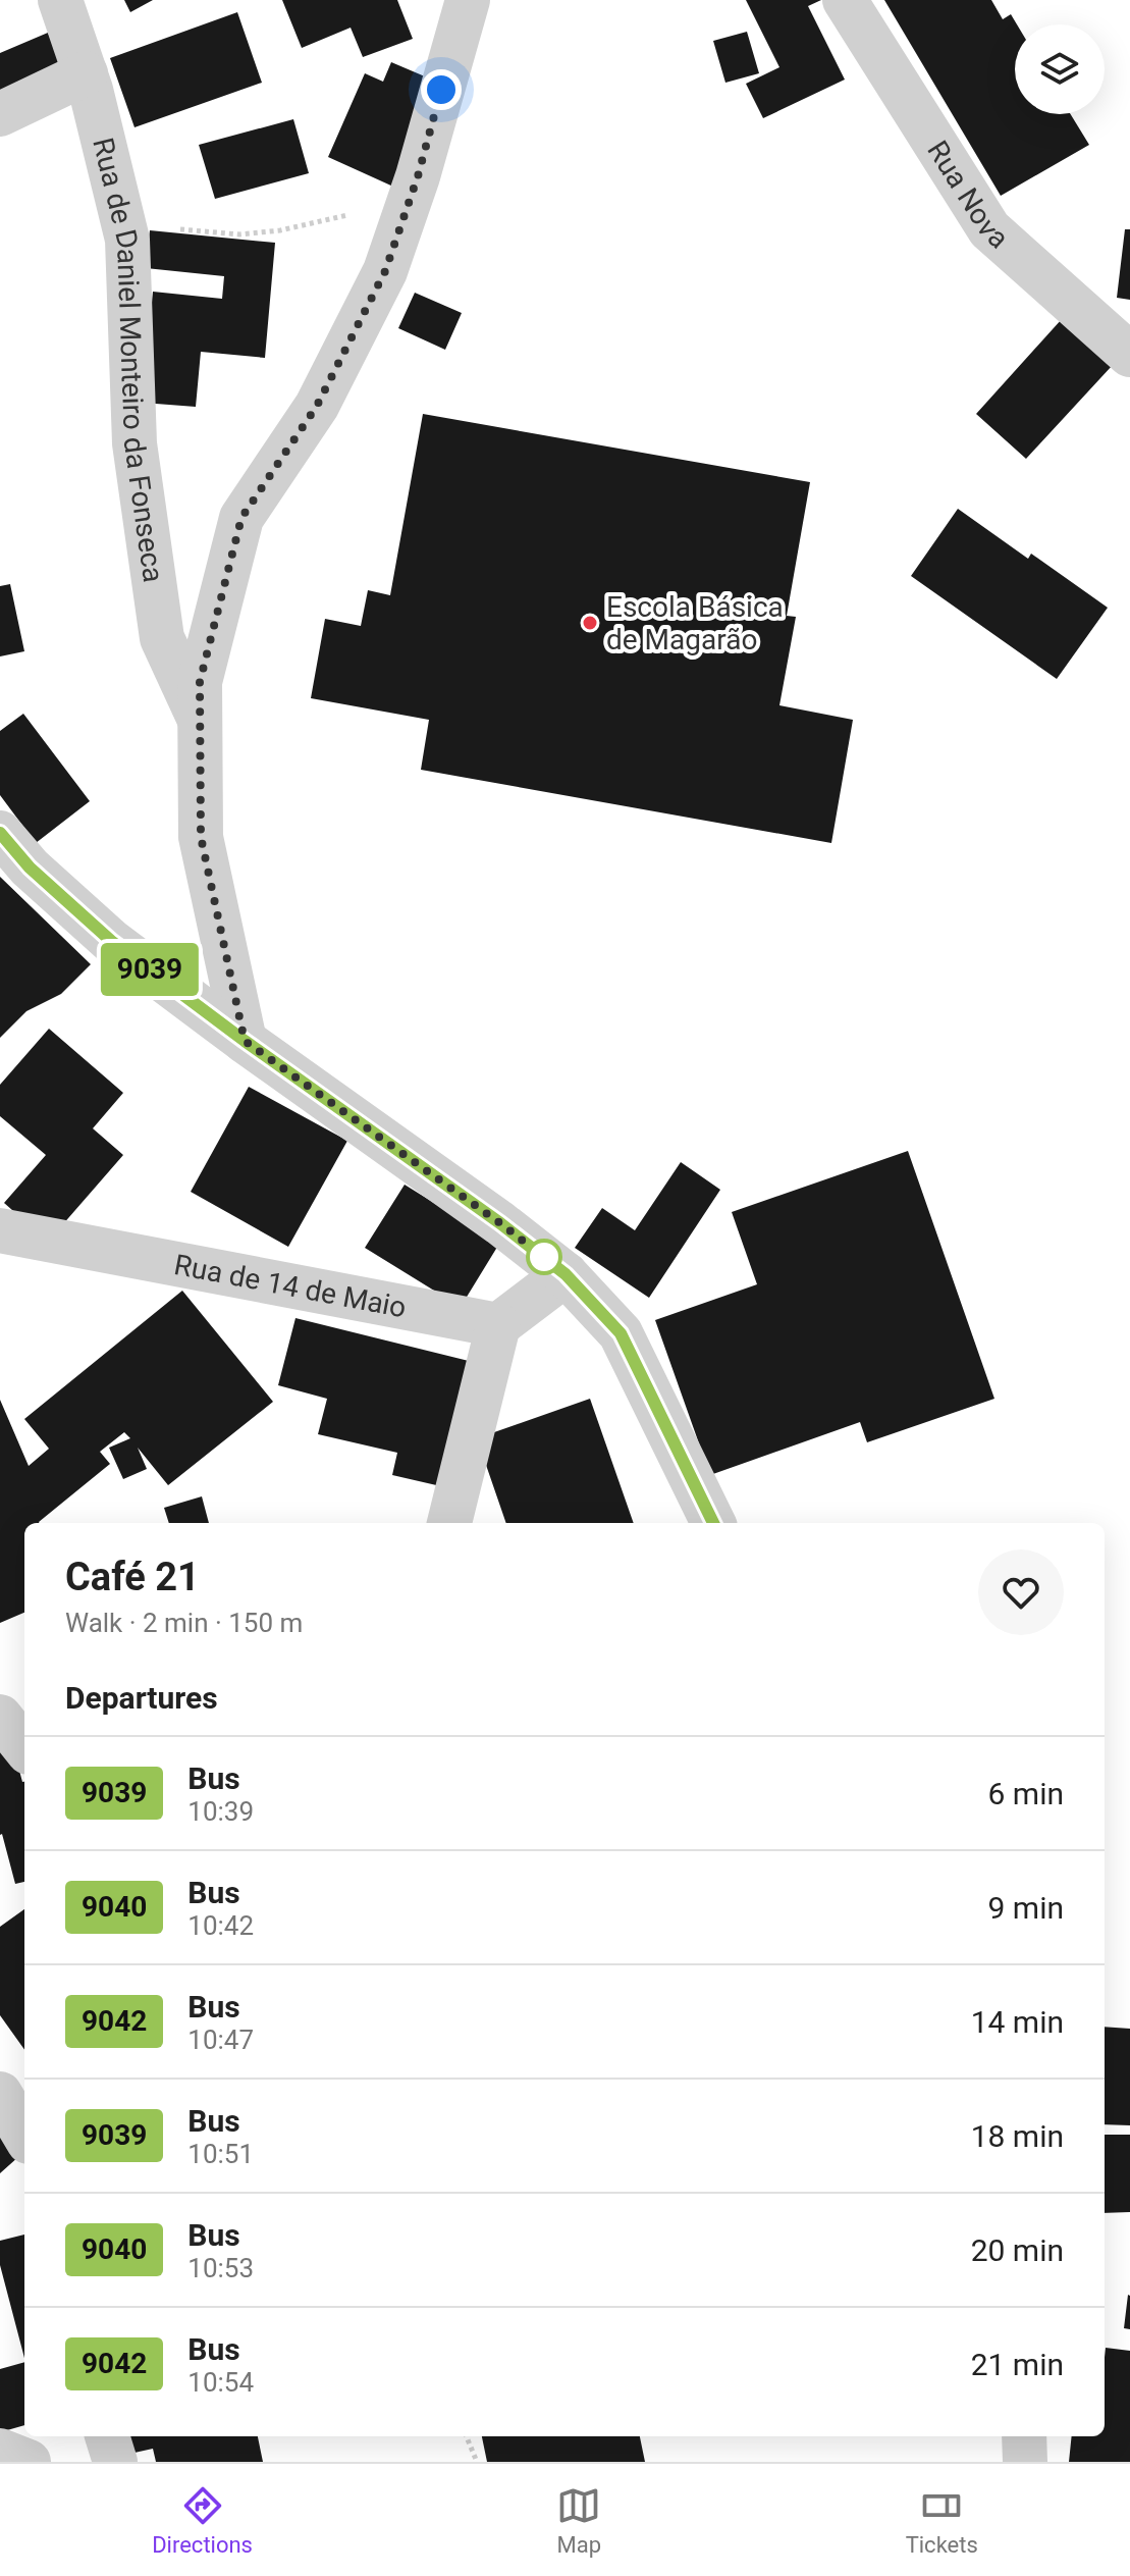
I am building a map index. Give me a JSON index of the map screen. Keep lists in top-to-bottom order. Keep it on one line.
{"streets":{"street":["Rua Nova","Rua de Daniel Monteiro da Fonseca","Rua de 14 de Maio"]},"places":["Escola Básica de Magarão"],"lines":["bus line 9039"],"page":{"on_map":"9039","heading":[["Café 21","Walk · 2 min · 150 m"],"Departures"],"list":[{"mark":"9039","name":"Bus","note":"10:39","value":"6 min"},{"mark":"9040","name":"Bus","note":"10:42","value":"9 min"},{"mark":"9042","name":"Bus","note":"10:47","value":"14 min"},{"mark":"9039","name":"Bus","note":"10:51","value":"18 min"},{"mark":"9040","name":"Bus","note":"10:53","value":"20 min"},{"mark":"9042","name":"Bus","note":"10:54","value":"21 min"}],"tabs":["Directions","Map","Tickets"]}}
